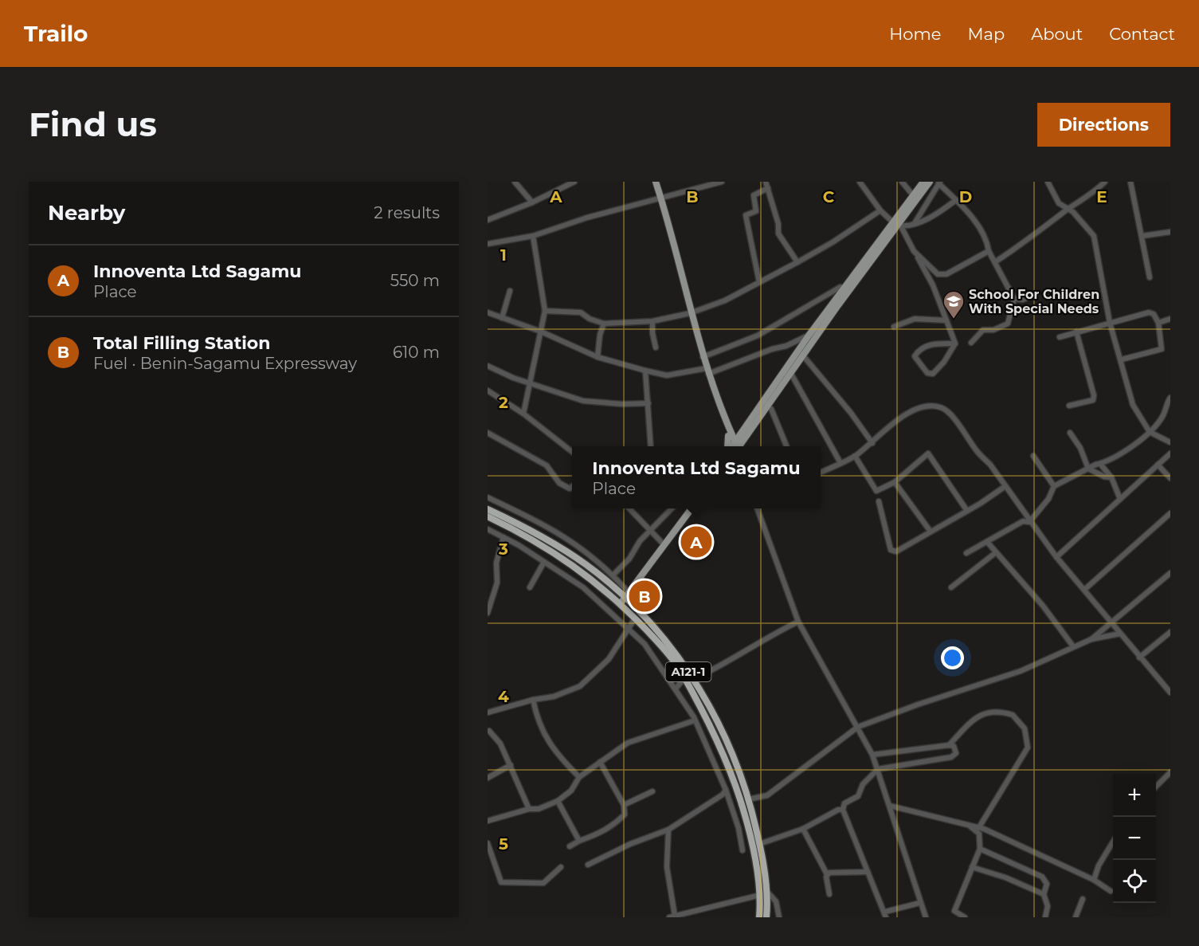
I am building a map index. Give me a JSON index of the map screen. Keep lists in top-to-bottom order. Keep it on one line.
{"streets":{"highway":["A121-1"]},"places":{"school or university":["School For Children With Special Needs"]},"page":{"header":"Trailo","nav":["Home","Map","About","Contact"],"buttons":"Directions","title":"Find us","heading":["Nearby","2 results"],"list":[{"mark":"A","name":"Innoventa Ltd Sagamu","note":"Place","value":"550 m"},{"mark":"B","name":"Total Filling Station","note":"Fuel · Benin-Sagamu Expressway","value":"610 m"}],"popup":["Innoventa Ltd Sagamu","Place"],"pins":["A","B"],"map_buttons":["+","−"]},"grid":{"columns":["A","B","C","D","E"],"rows":["1","2","3","4","5"]}}
